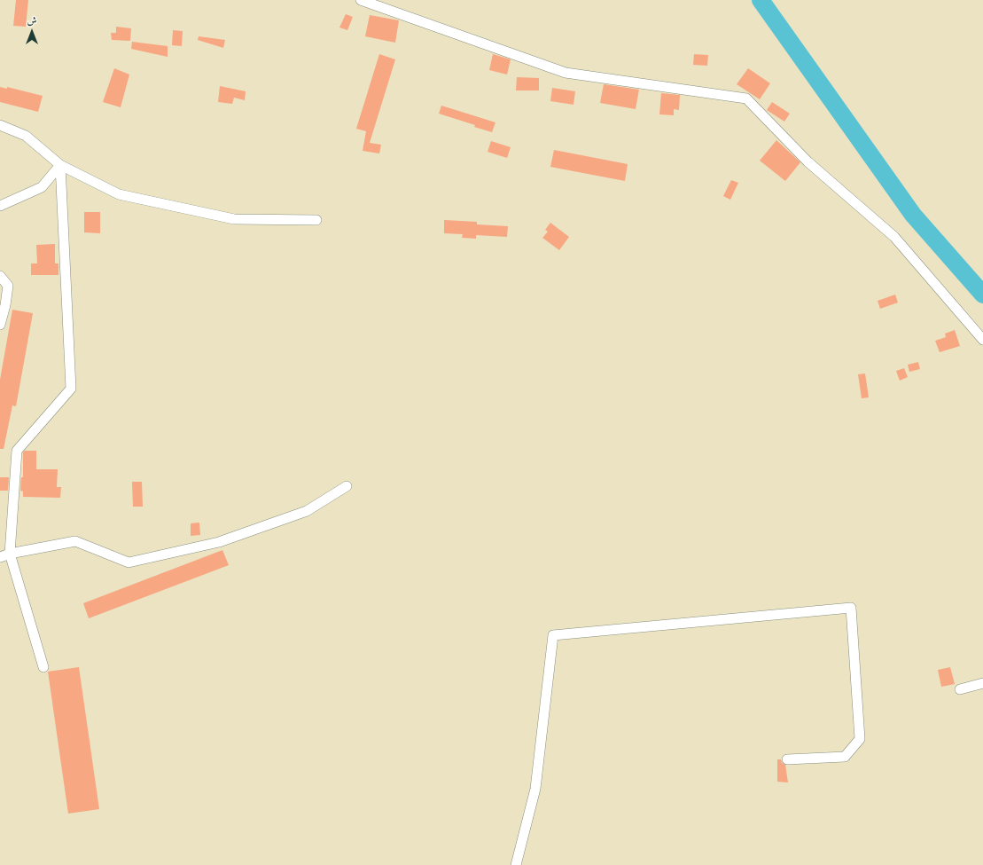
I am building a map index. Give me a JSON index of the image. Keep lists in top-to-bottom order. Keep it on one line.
{"north":"top"}
